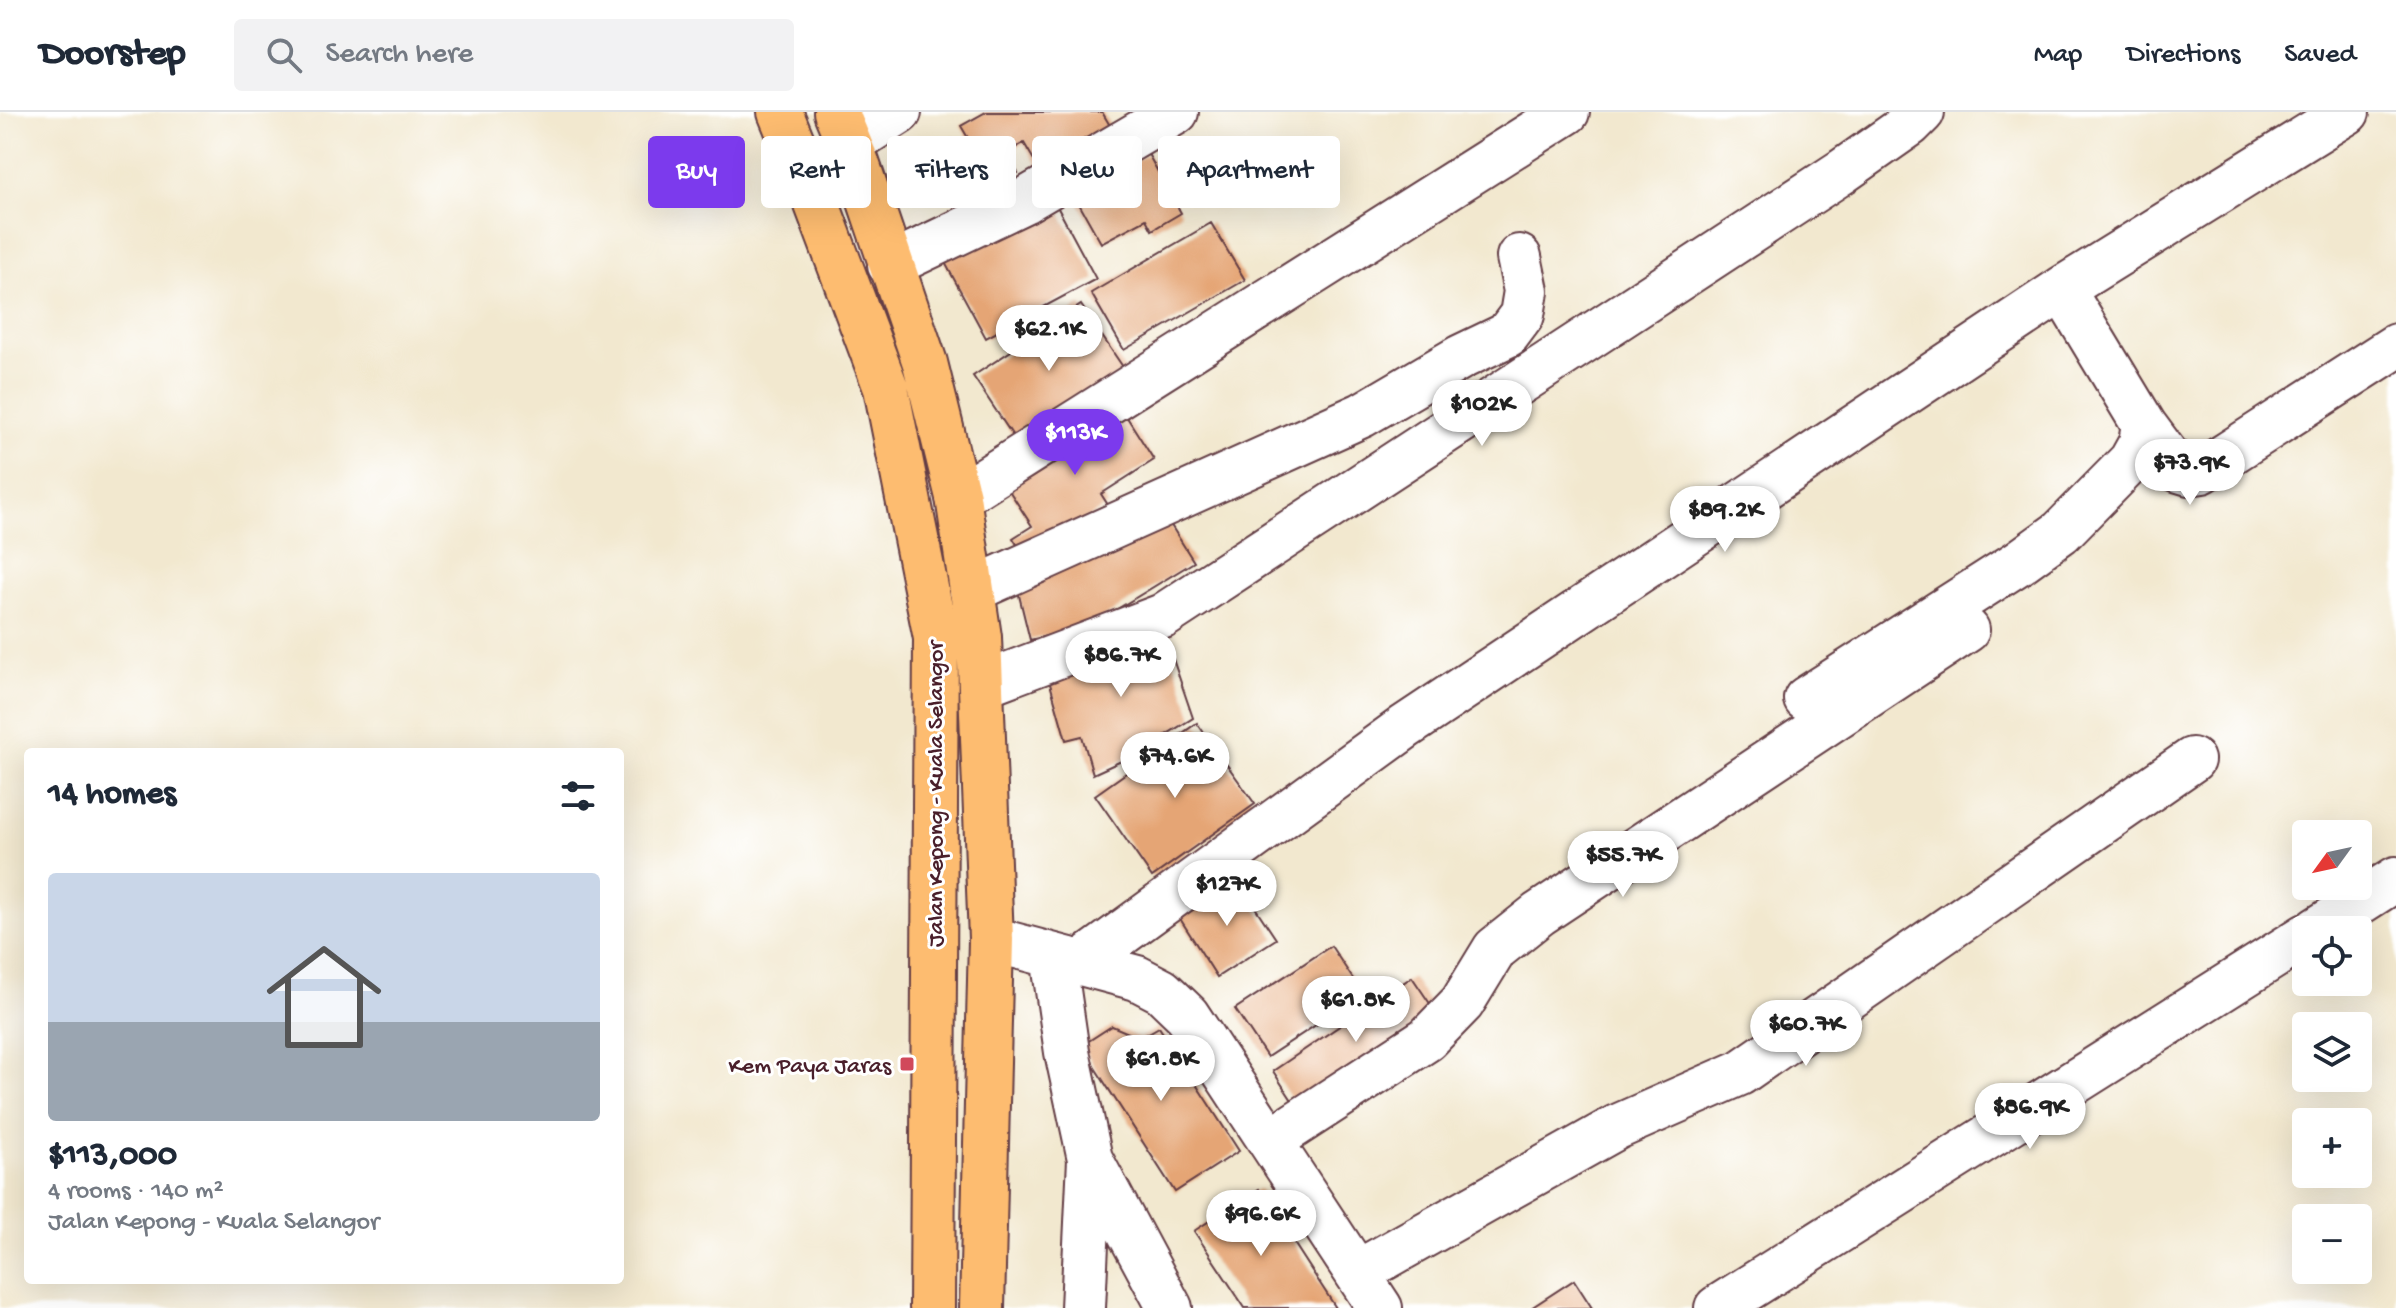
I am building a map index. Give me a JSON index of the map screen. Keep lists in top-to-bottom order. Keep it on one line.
{"streets":{"highway":["Jalan Kepong - Kuala Selangor"]},"places":{"transit":["Kem Paya Jaras"]},"north":"bottom left","page":{"header":"Doorstep","search":"Search here","nav":["Map","Directions","Saved"],"chip":["Buy","Rent","Filters","New","Apartment"],"price":["$62.1K","$102K","$113K","$73.9K","$89.2K","$86.7K","$74.6K","$55.7K","$127K","$61.8K","$60.7K","$61.8K","$86.9K","$96.6K"],"heading":"14 homes","map_buttons":["+","−"],"list":[{"name":"$113,000","note":"4 rooms · 140 m² · Jalan Kepong - Kuala Selangor"}]}}
